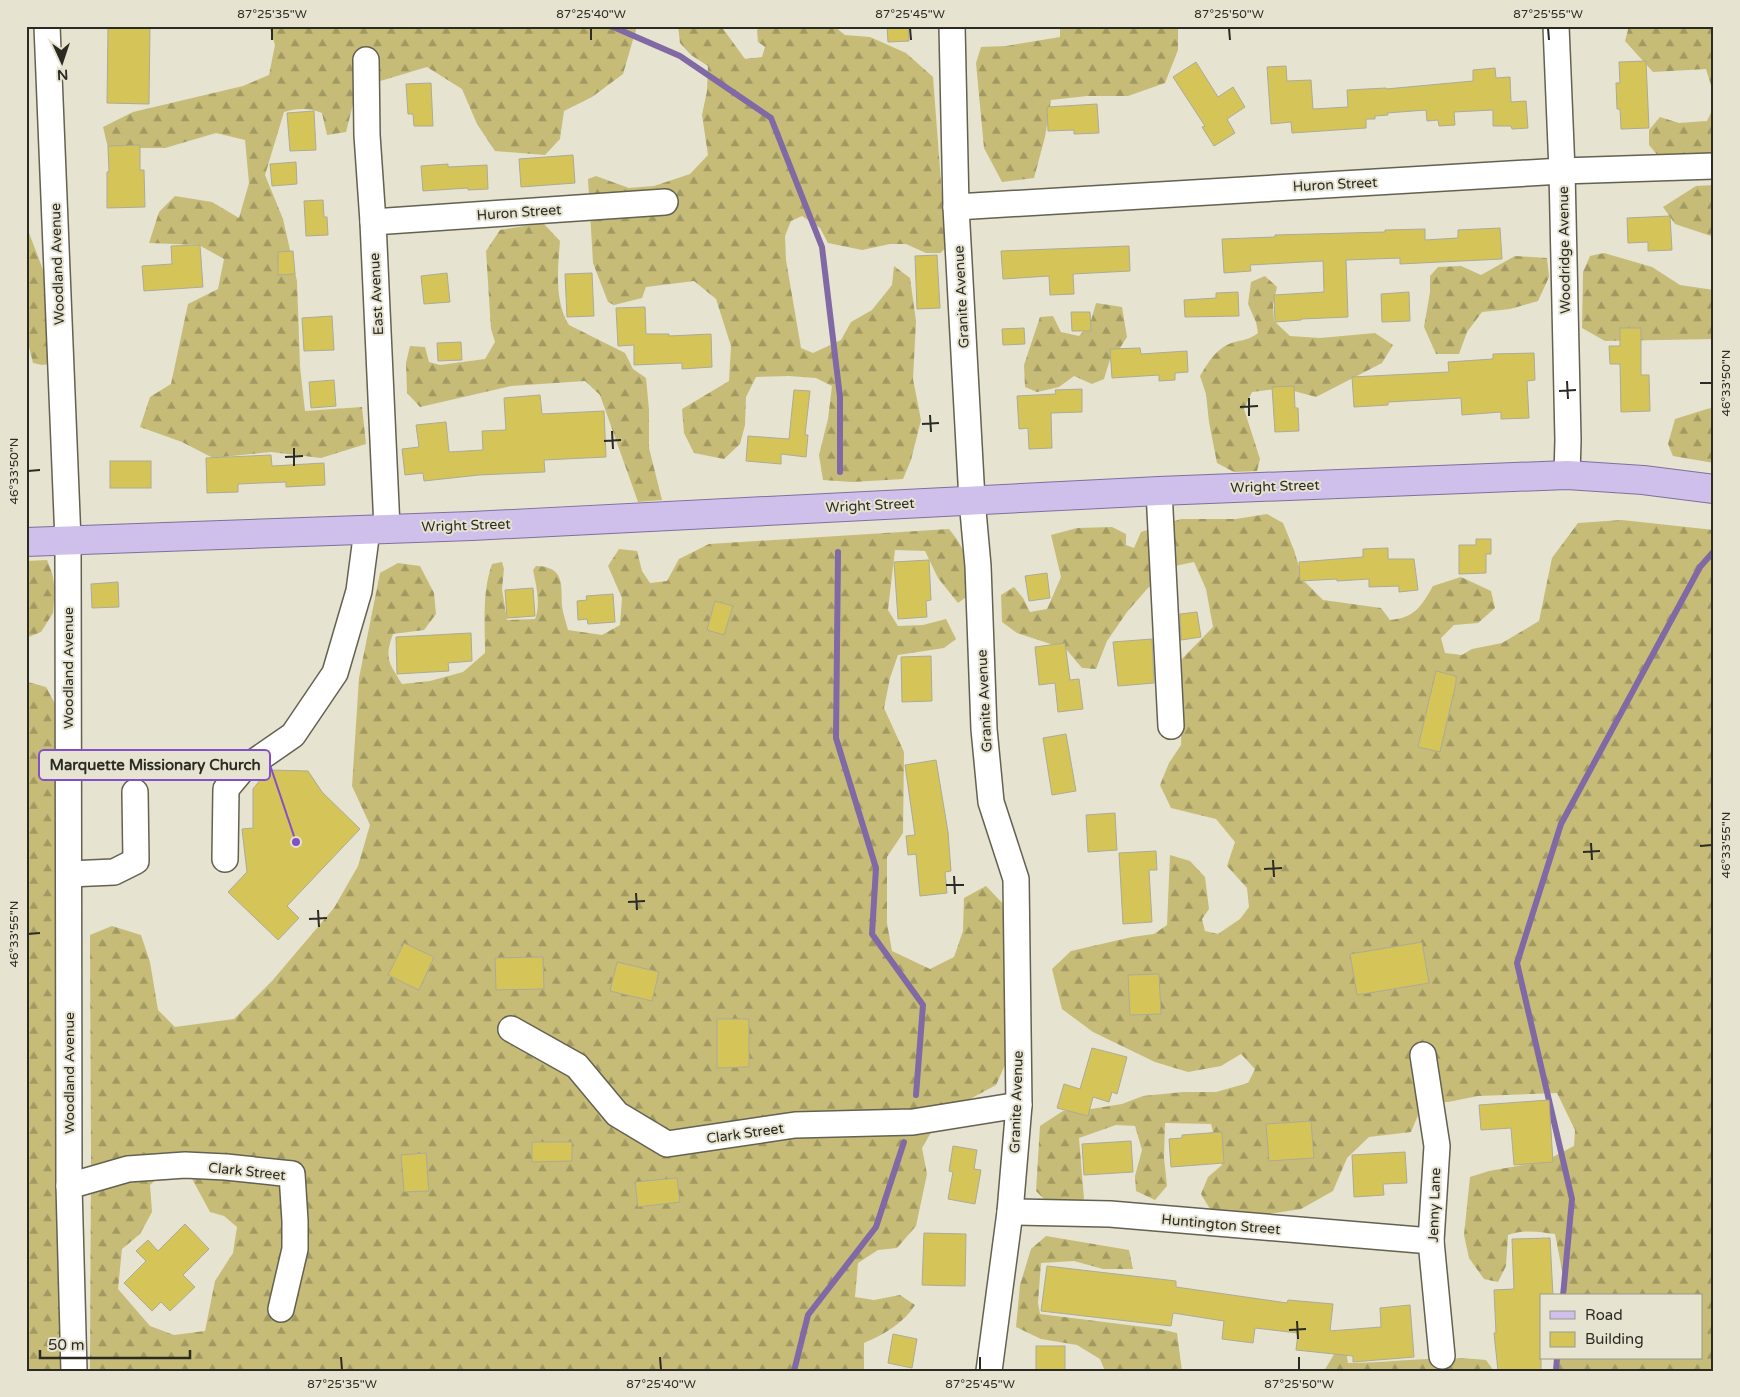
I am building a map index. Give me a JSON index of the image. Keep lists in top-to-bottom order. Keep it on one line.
{"streets":{"main road":["Wright Street"],"street":["Huron Street","Woodridge Avenue","Woodland Avenue","East Avenue","Granite Avenue","Clark Street","Jenny Lane","Huntington Street"]},"crossings":[["Huron Street","Woodridge Avenue"],["Huron Street","East Avenue"],["Huron Street","Granite Avenue"],["Woodridge Avenue","Wright Street"],["Woodland Avenue","Wright Street"],["Woodland Avenue","Clark Street"],["East Avenue","Wright Street"],["Granite Avenue","Wright Street"],["Granite Avenue","Clark Street"],["Granite Avenue","Huntington Street"],["Jenny Lane","Huntington Street"]],"places":["Marquette Missionary Church"],"legend":["Road","Building"],"scale_bar":"50 m","north":"bottom","coordinates":["87°25'35\"W","87°25'40\"W","87°25'45\"W","87°25'50\"W","87°25'55\"W","46°33'50\"N","46°33'55\"N"]}
